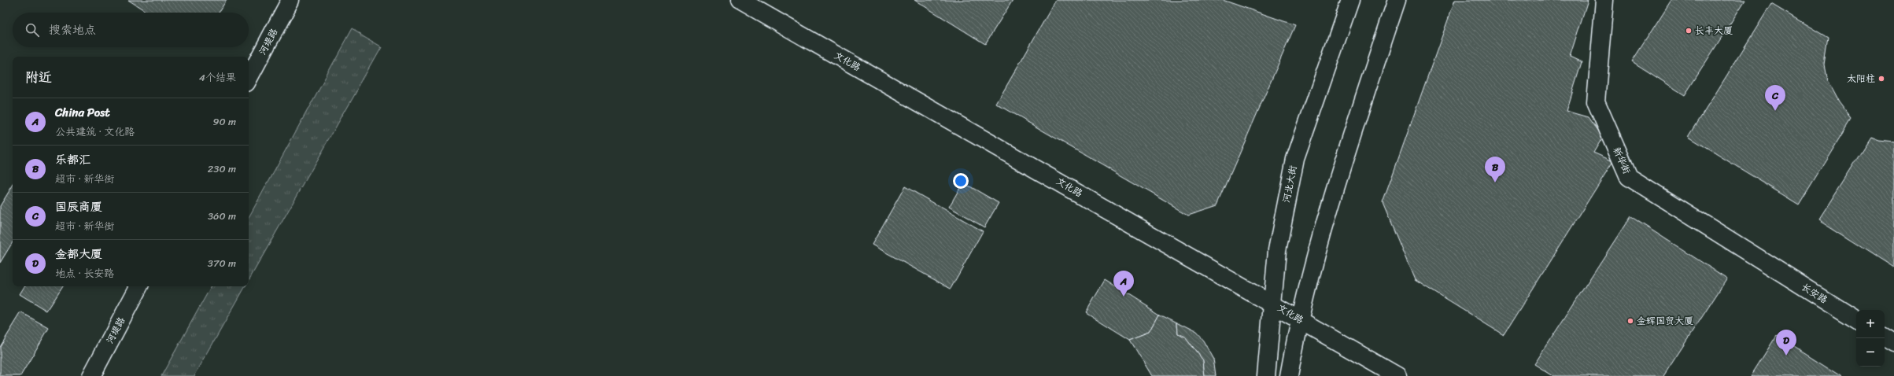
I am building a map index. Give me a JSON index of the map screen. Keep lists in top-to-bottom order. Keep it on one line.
{"streets":{"main road":["河堤路","文化路","新华街","河北大街","长安路"]},"crossings":[["文化路","河北大街"],["新华街","长安路"]],"places":["长丰大厦","太阳柱","金辉国贸大厦"],"page":{"search":"搜索地点","heading":["附近","4个结果"],"pins":["C","B","A","D"],"list":[{"mark":"A","name":"China Post","note":"公共建筑 · 文化路","value":"90 m"},{"mark":"B","name":"乐都汇","note":"超市 · 新华街","value":"230 m"},{"mark":"C","name":"国辰商厦","note":"超市 · 新华街","value":"360 m"},{"mark":"D","name":"金都大厦","note":"地点 · 长安路","value":"370 m"}],"map_buttons":["+","−"]}}
